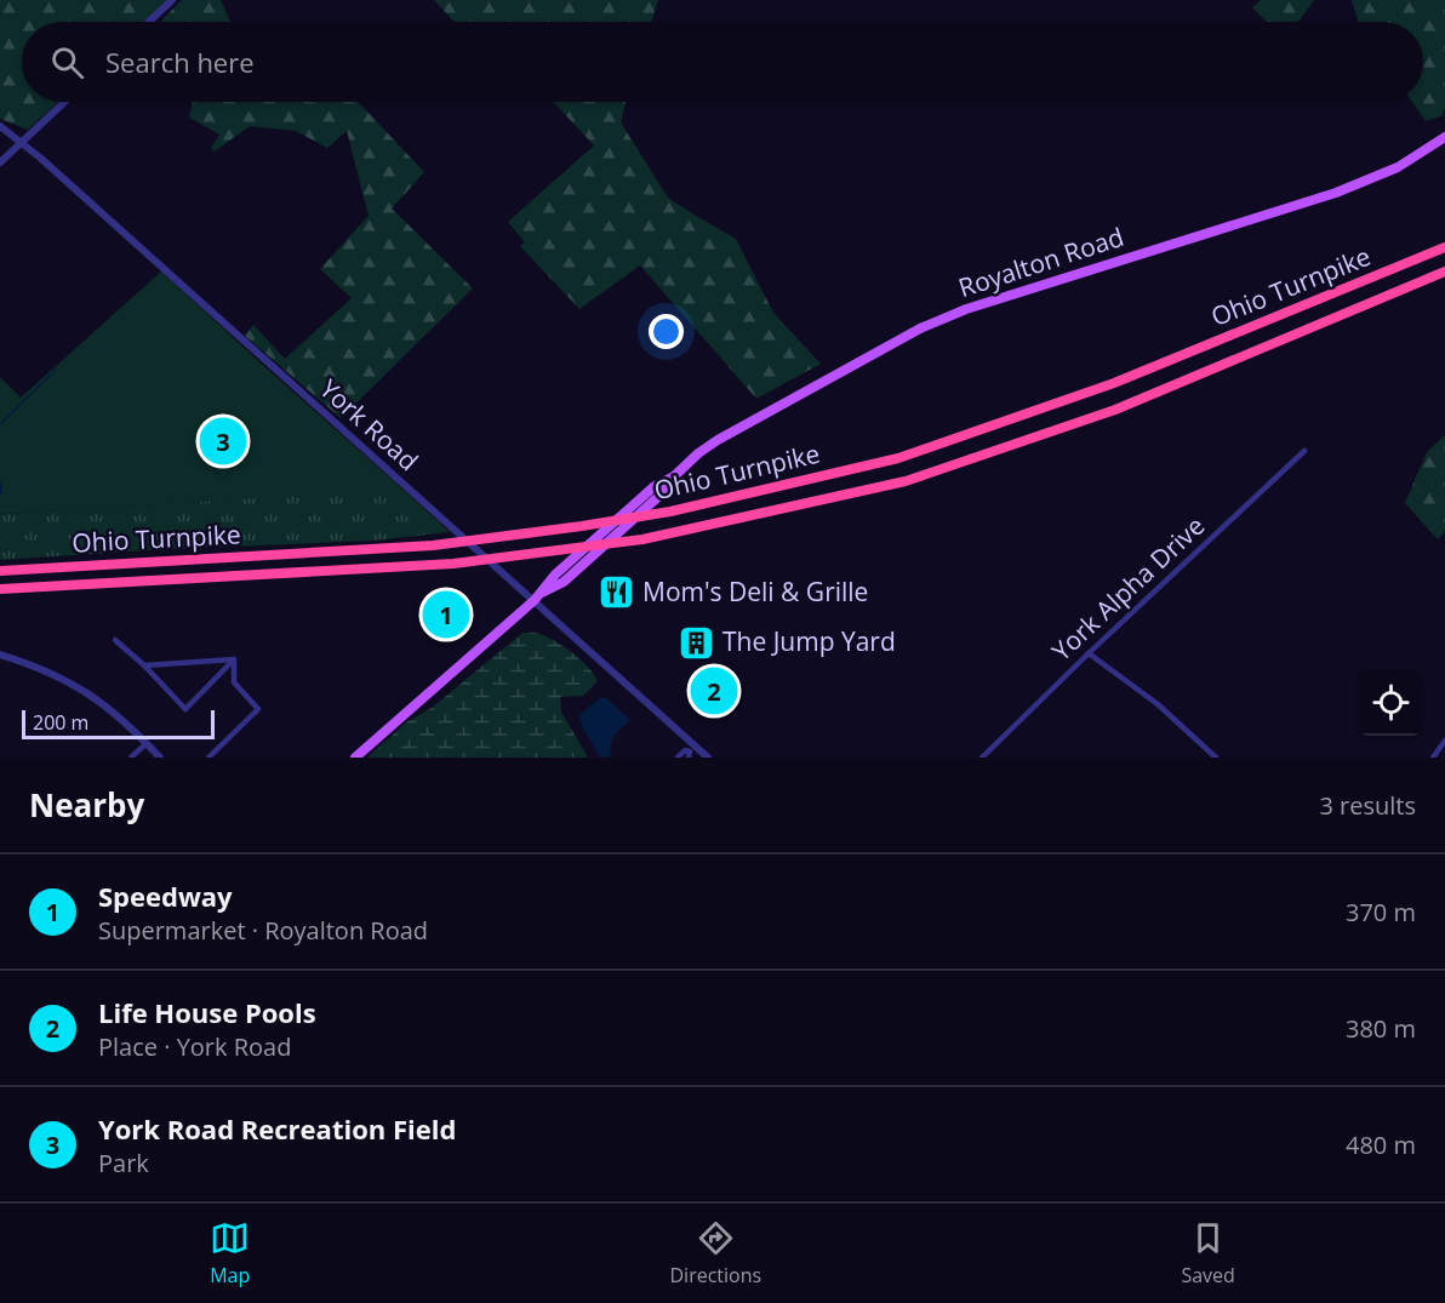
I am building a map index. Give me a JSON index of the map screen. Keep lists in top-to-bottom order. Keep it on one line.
{"streets":{"highway":["Ohio Turnpike"],"main road":["Royalton Road"],"street":["York Road","York Alpha Drive"]},"crossings":[["Royalton Road","York Road"]],"places":{"restaurant":["Mom's Deli & Grille"],"building":["The Jump Yard"]},"scale_bar":"200 m","page":{"search":"Search here","pins":["3","1","2"],"scale":"200 m","heading":["Nearby","3 results"],"list":[{"mark":"1","name":"Speedway","note":"Supermarket · Royalton Road","value":"370 m"},{"mark":"2","name":"Life House Pools","note":"Place · York Road","value":"380 m"},{"mark":"3","name":"York Road Recreation Field","note":"Park","value":"480 m"}],"nav":["Map","Directions","Saved"]}}
